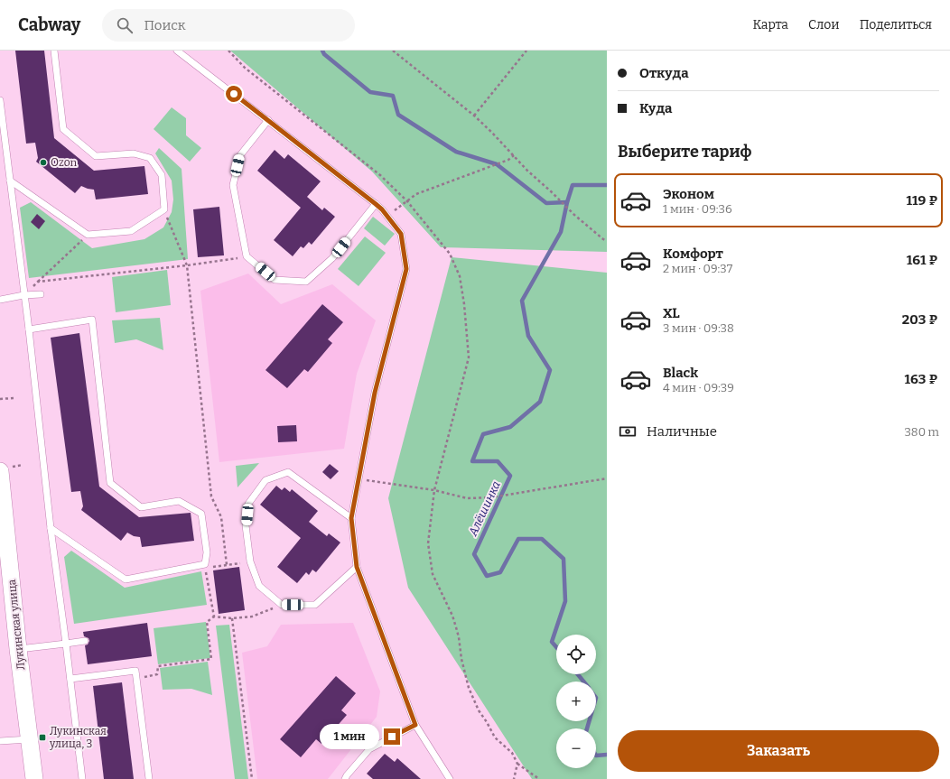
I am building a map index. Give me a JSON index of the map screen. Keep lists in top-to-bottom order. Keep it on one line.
{"streets":{"street":["Лукинская улица"]},"water":["Алёшинка"],"places":{"other":["Ozon"],"transit":["Лукинская улица, 3"]},"page":{"header":"Cabway","search":"Поиск","nav":["Карта","Слои","Поделиться"],"banner":["Откуда","Куда"],"heading":"Выберите тариф","list":[{"name":"Эконом","note":"1 мин · 09:36","value":"119 ₽"},{"name":"Комфорт","note":"2 мин · 09:37","value":"161 ₽"},{"name":"XL","note":"3 мин · 09:38","value":"203 ₽"},{"name":"Black","note":"4 мин · 09:39","value":"163 ₽"}],"pay":["Наличные","380 m"],"map_buttons":["+","−"],"buttons":"Заказать","bubble":"1 мин"}}
